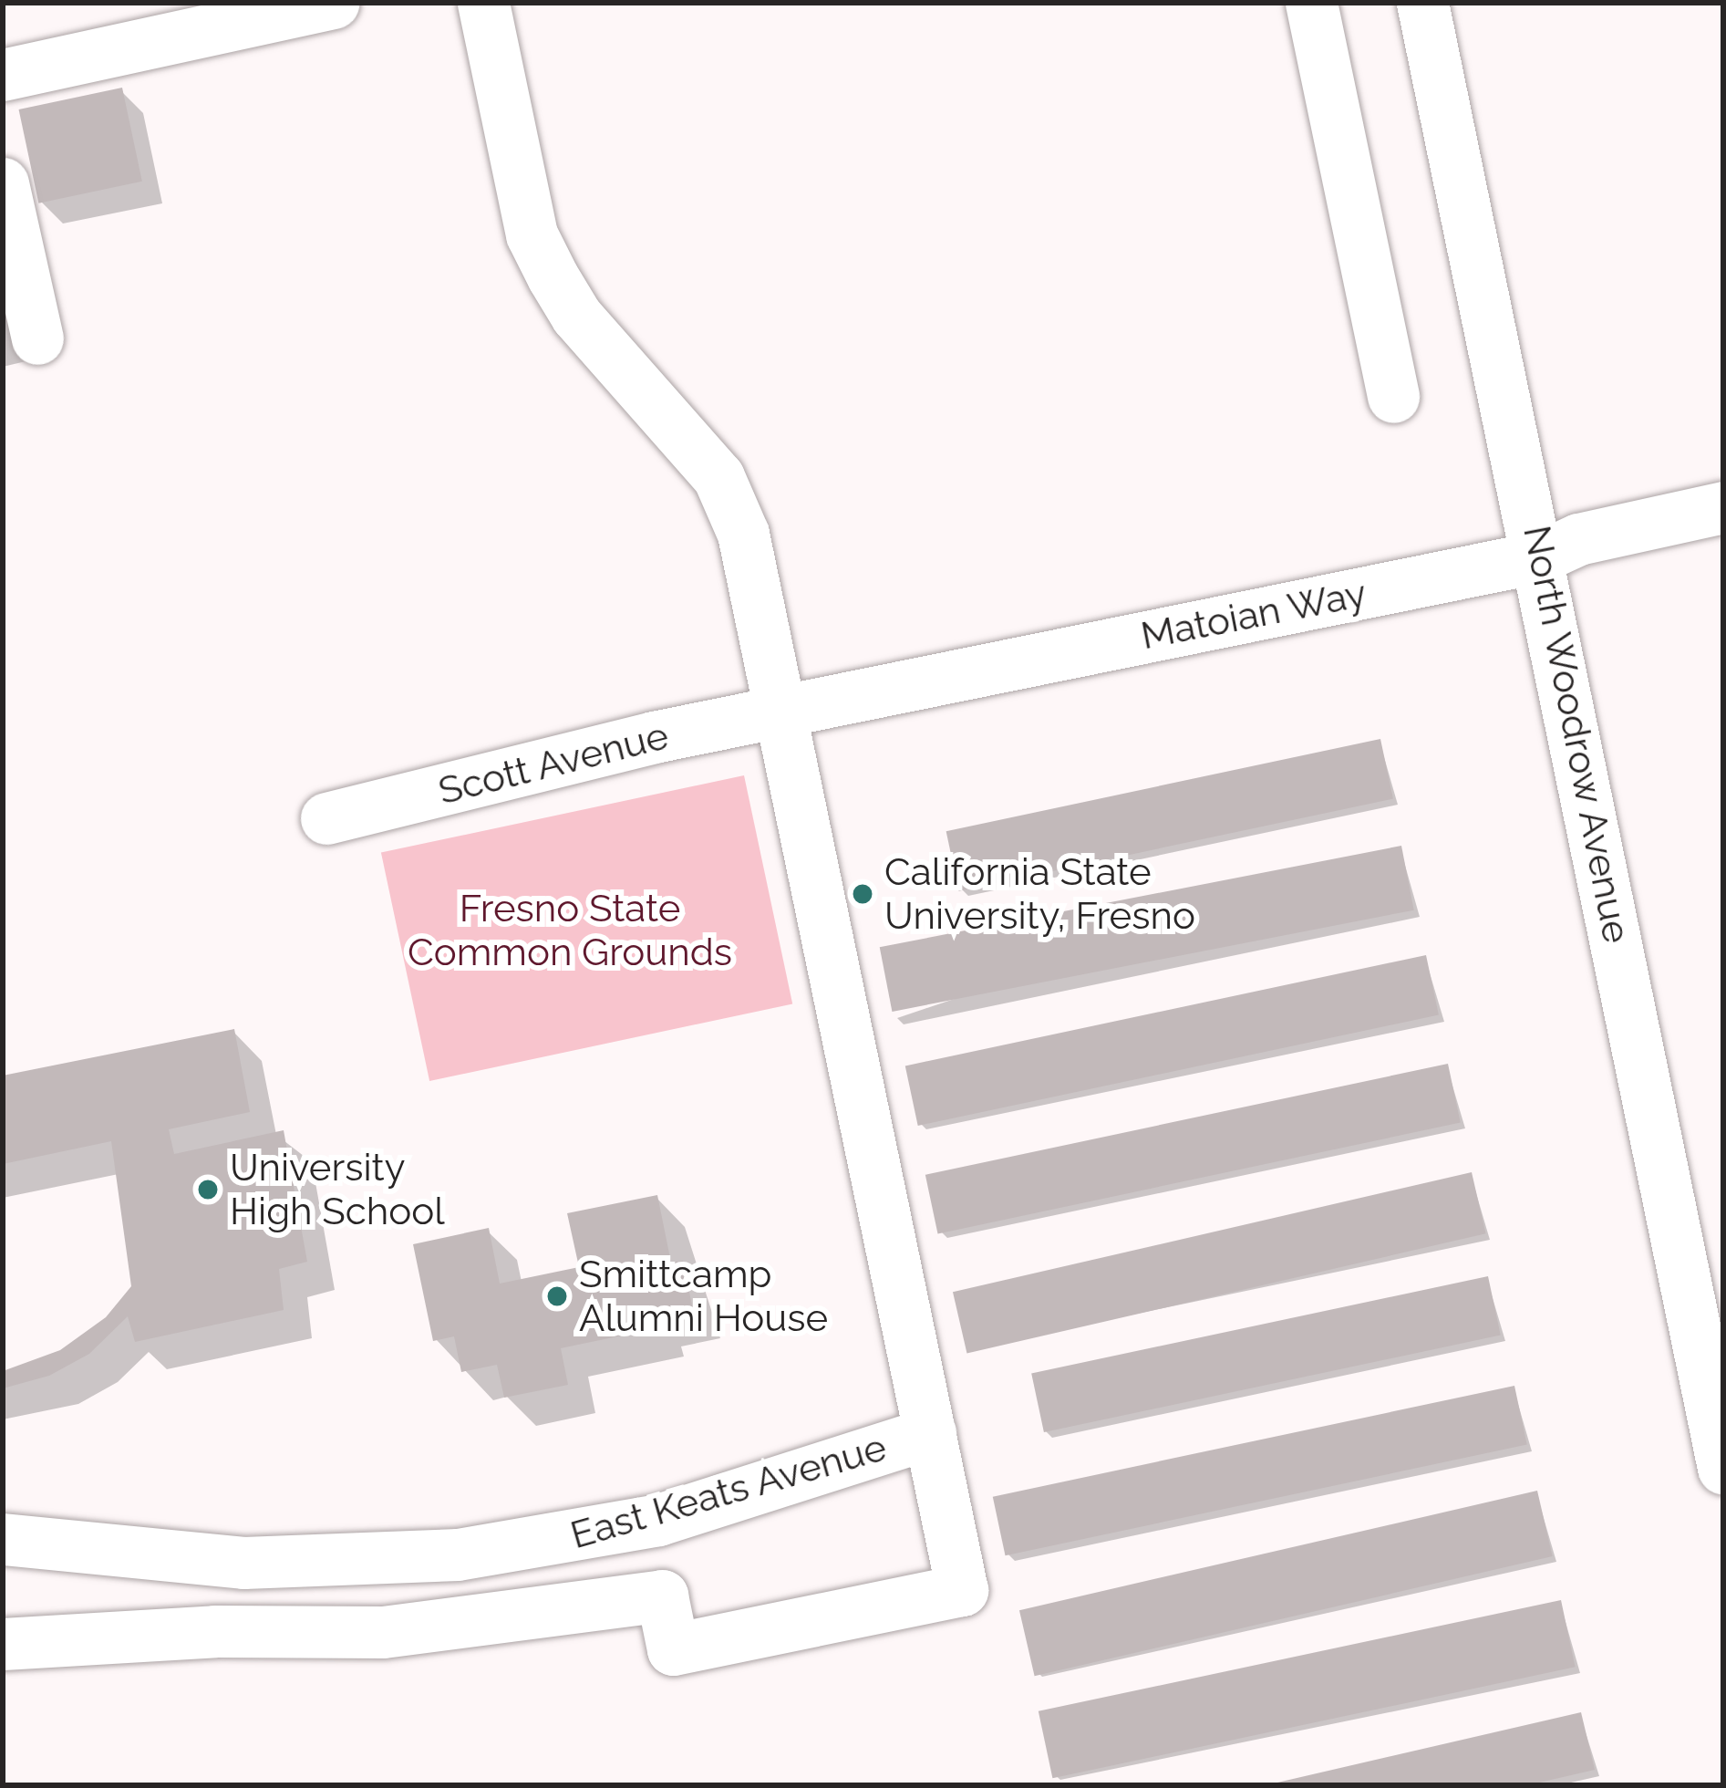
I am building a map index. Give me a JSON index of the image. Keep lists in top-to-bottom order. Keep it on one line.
{"streets":{"street":["Matoian Way","North Woodrow Avenue","Scott Avenue","East Keats Avenue"]},"crossings":[["Matoian Way","North Woodrow Avenue"],["Matoian Way","Scott Avenue"]],"parks":["Fresno State Common Grounds"],"places":["California State University, Fresno","University High School","Smittcamp Alumni House"]}
